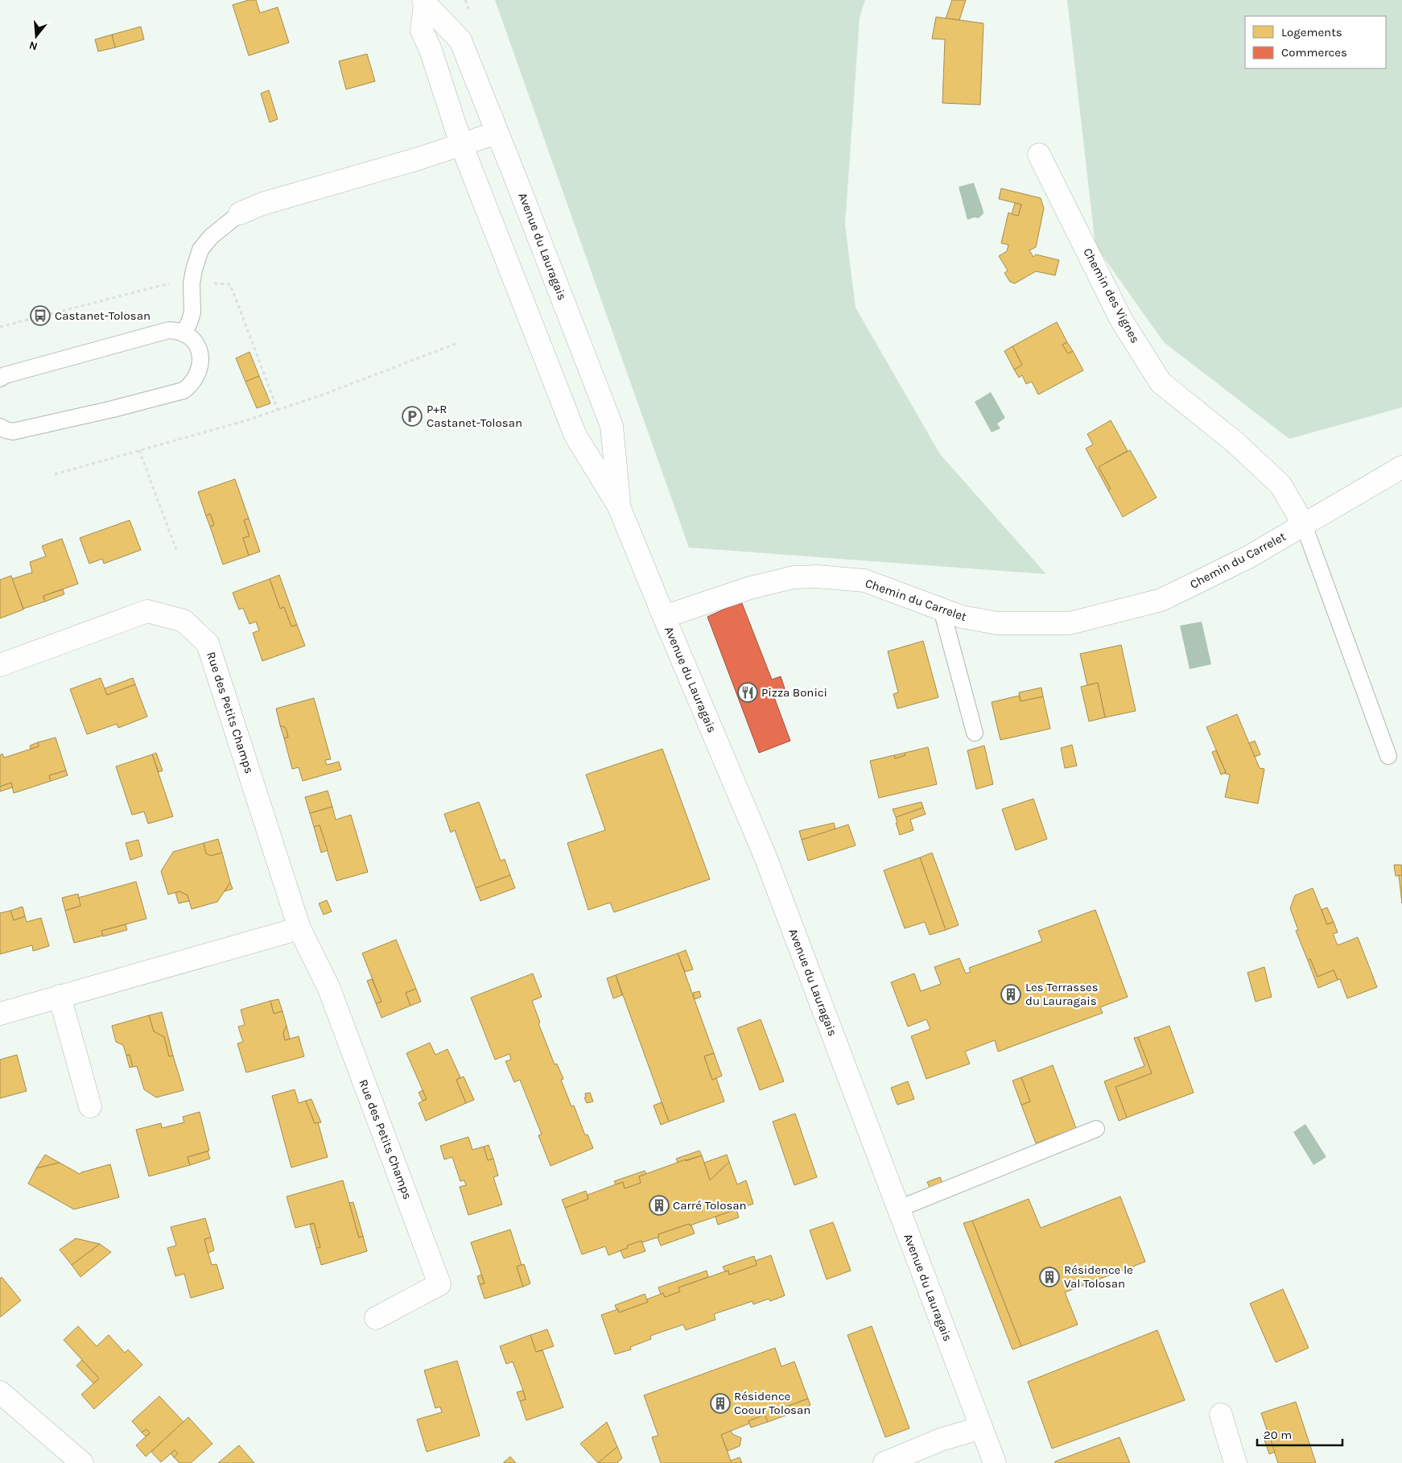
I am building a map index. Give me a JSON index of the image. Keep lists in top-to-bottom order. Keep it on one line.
{"streets":{"street":["Avenue du Lauragais","Chemin des Vignes","Chemin du Carrelet","Rue des Petits Champs"]},"crossings":[["Avenue du Lauragais","Chemin du Carrelet"],["Chemin des Vignes","Chemin du Carrelet"]],"places":{"bus stop":["Castanet-Tolosan"],"parking":["P+R Castanet-Tolosan"],"restaurant":["Pizza Bonici"],"building":["Les Terrasses du Lauragais","Carré Tolosan","Résidence le Val Tolosan","Résidence Coeur Tolosan"]},"legend":["Logements","Commerces"],"scale_bar":"20 m","north":"bottom"}
